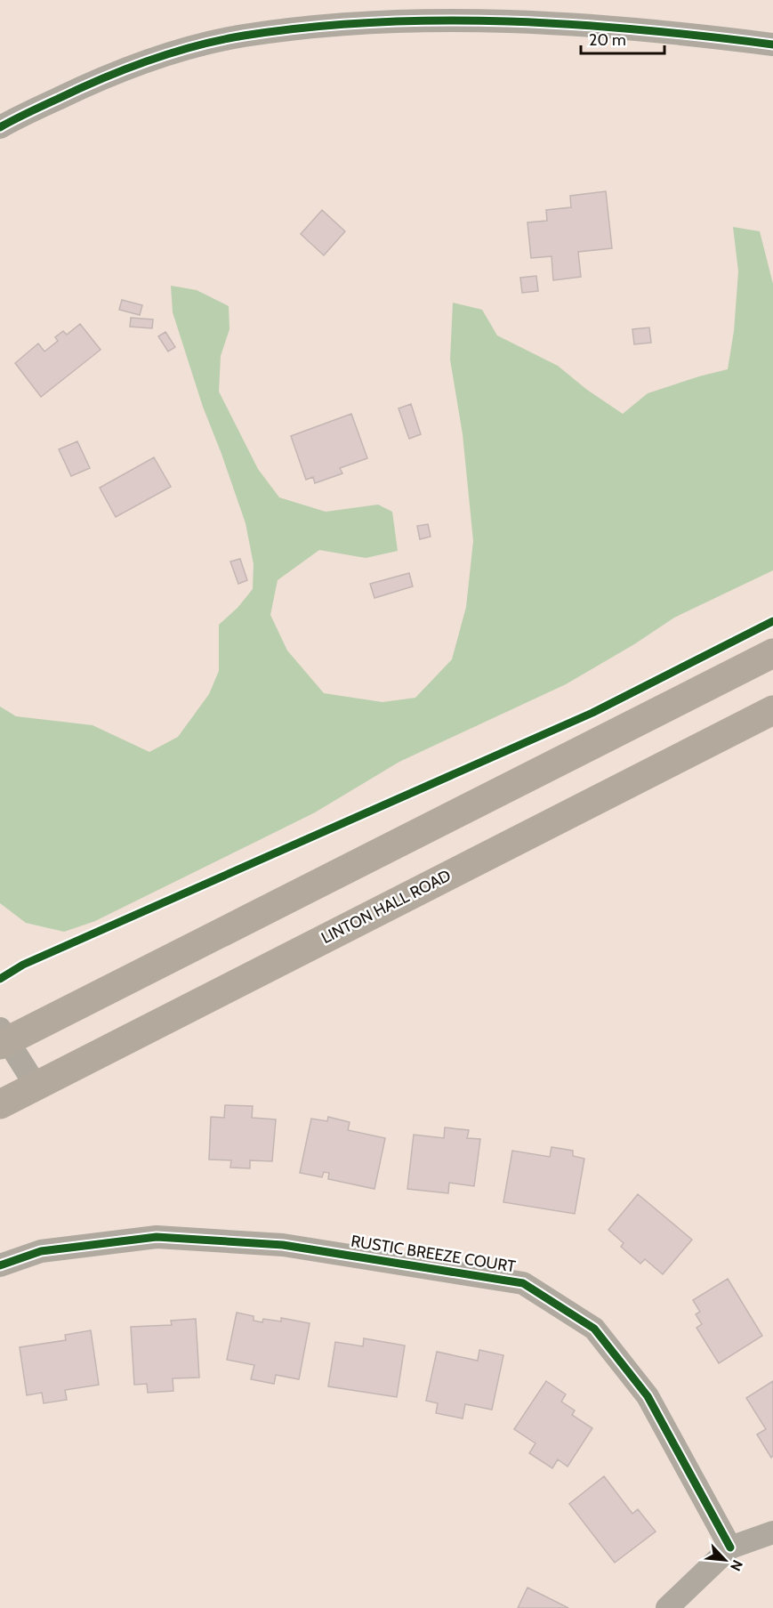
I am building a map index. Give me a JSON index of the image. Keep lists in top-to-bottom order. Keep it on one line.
{"streets":{"main road":["LINTON HALL ROAD"],"street":["RUSTIC BREEZE COURT"]},"scale_bar":"20 m","north":"bottom right"}
